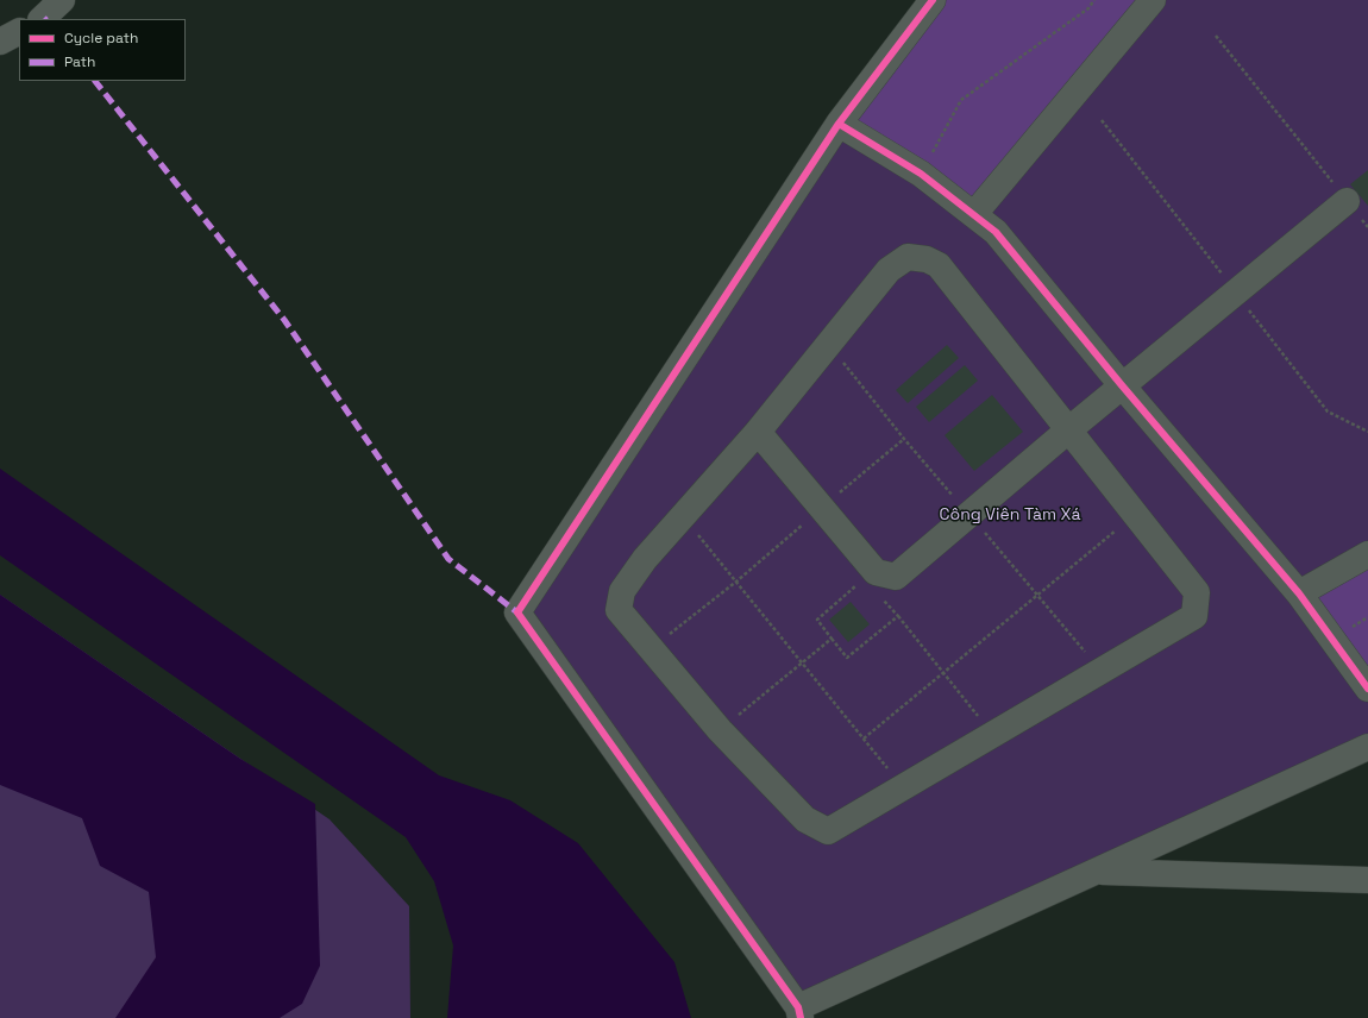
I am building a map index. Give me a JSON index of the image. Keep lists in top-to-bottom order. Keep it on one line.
{"parks":["Công Viên Tàm Xá"],"legend":["Cycle path","Path"]}
